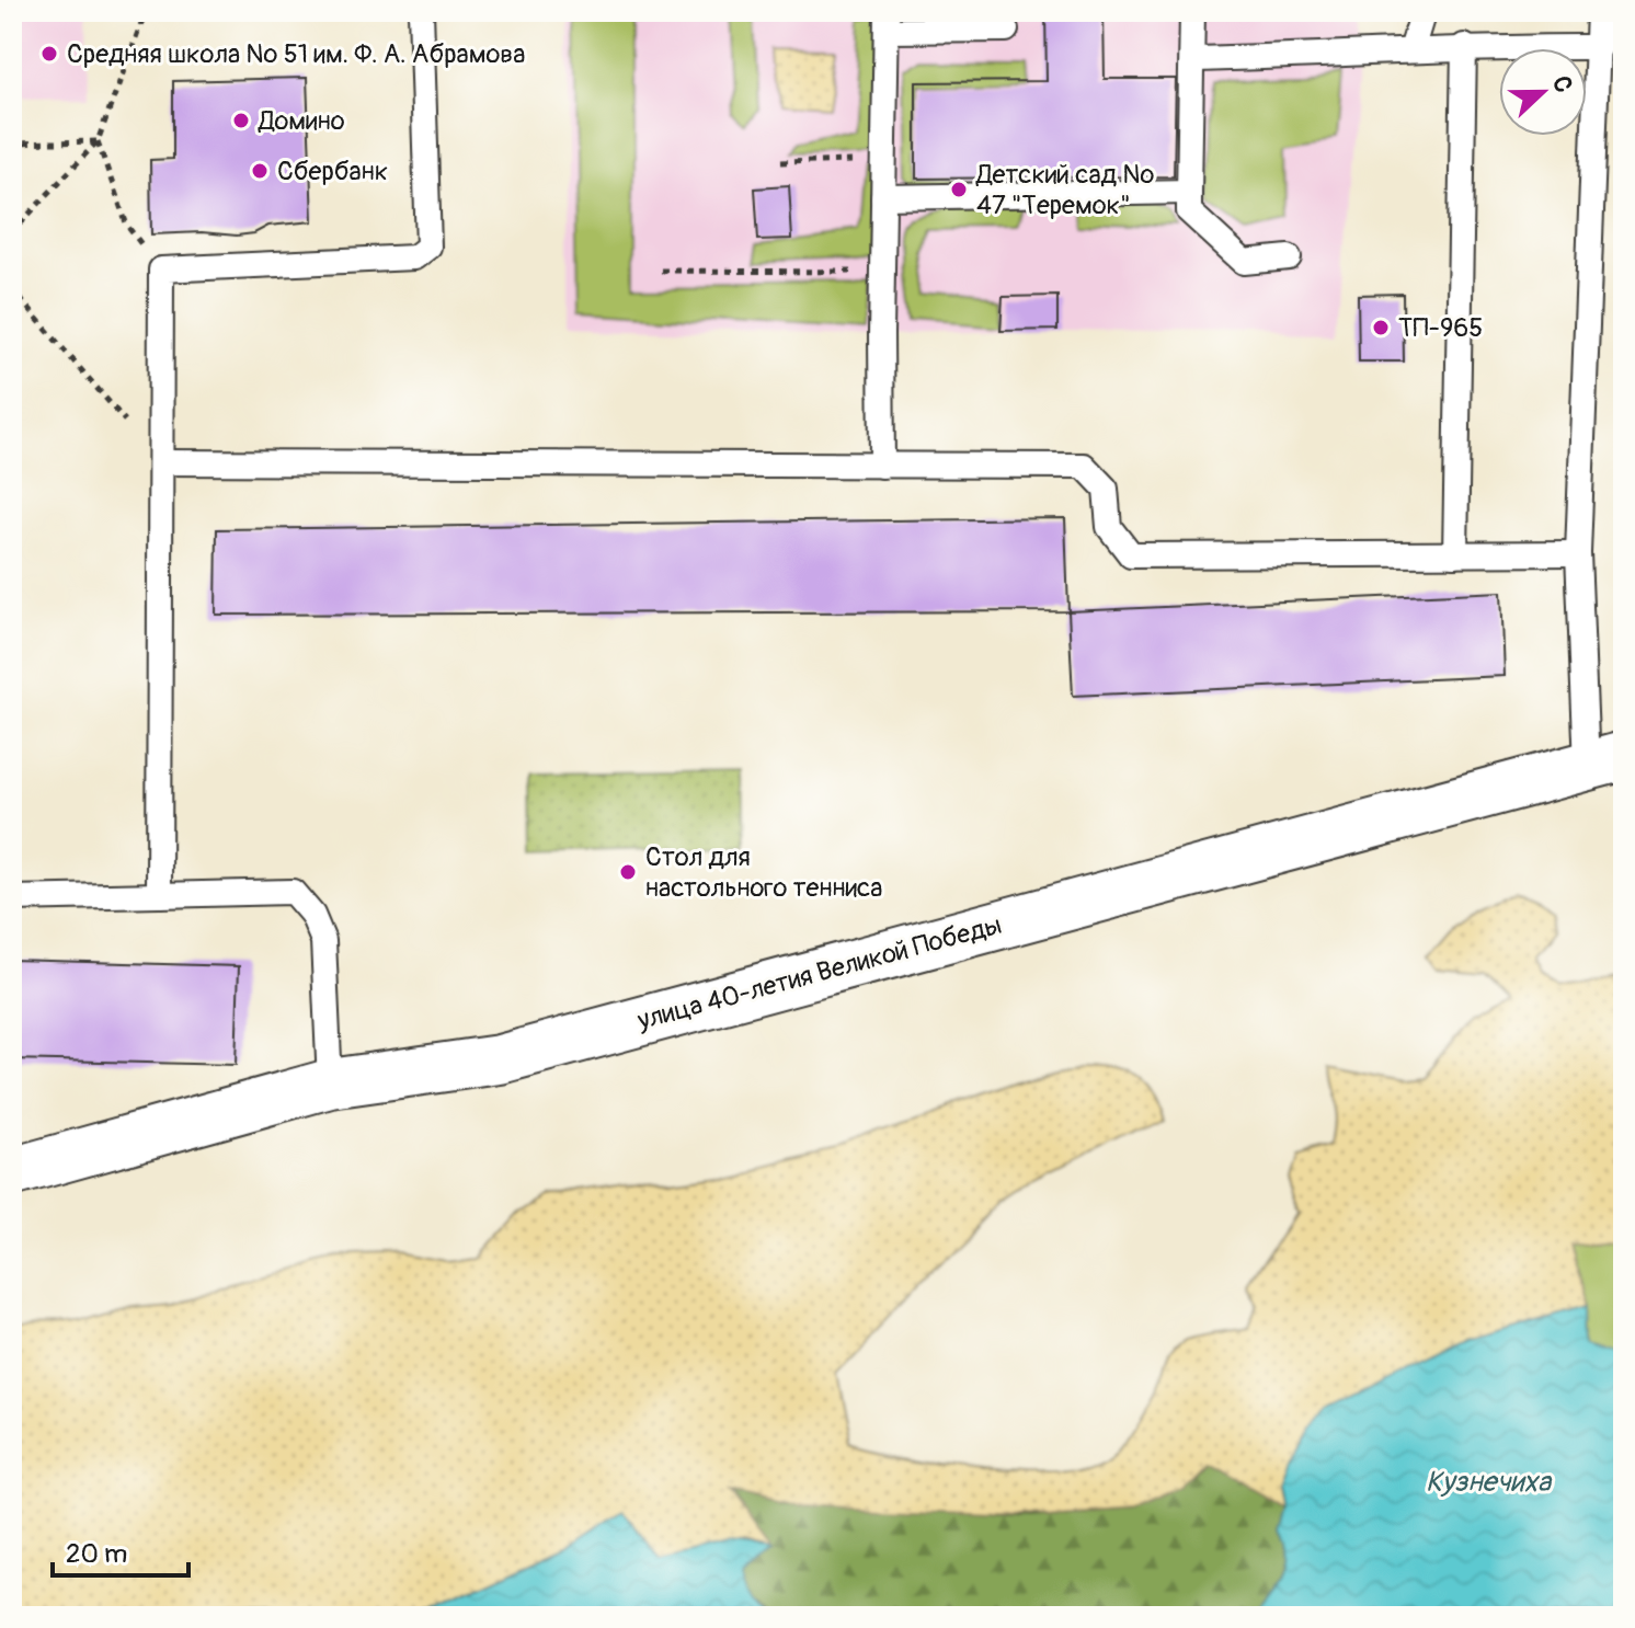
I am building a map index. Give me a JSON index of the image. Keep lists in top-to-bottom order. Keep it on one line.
{"streets":{"street":["улица 40-летия Великой Победы"]},"water":["Кузнечиха"],"places":["Средняя школа № 51 им. Ф. А. Абрамова","Домино","Сбербанк","Детский сад № 47 \"Теремок\"","ТП-965","Стол для настольного тенниса"],"scale_bar":"20 m","north":"right"}
